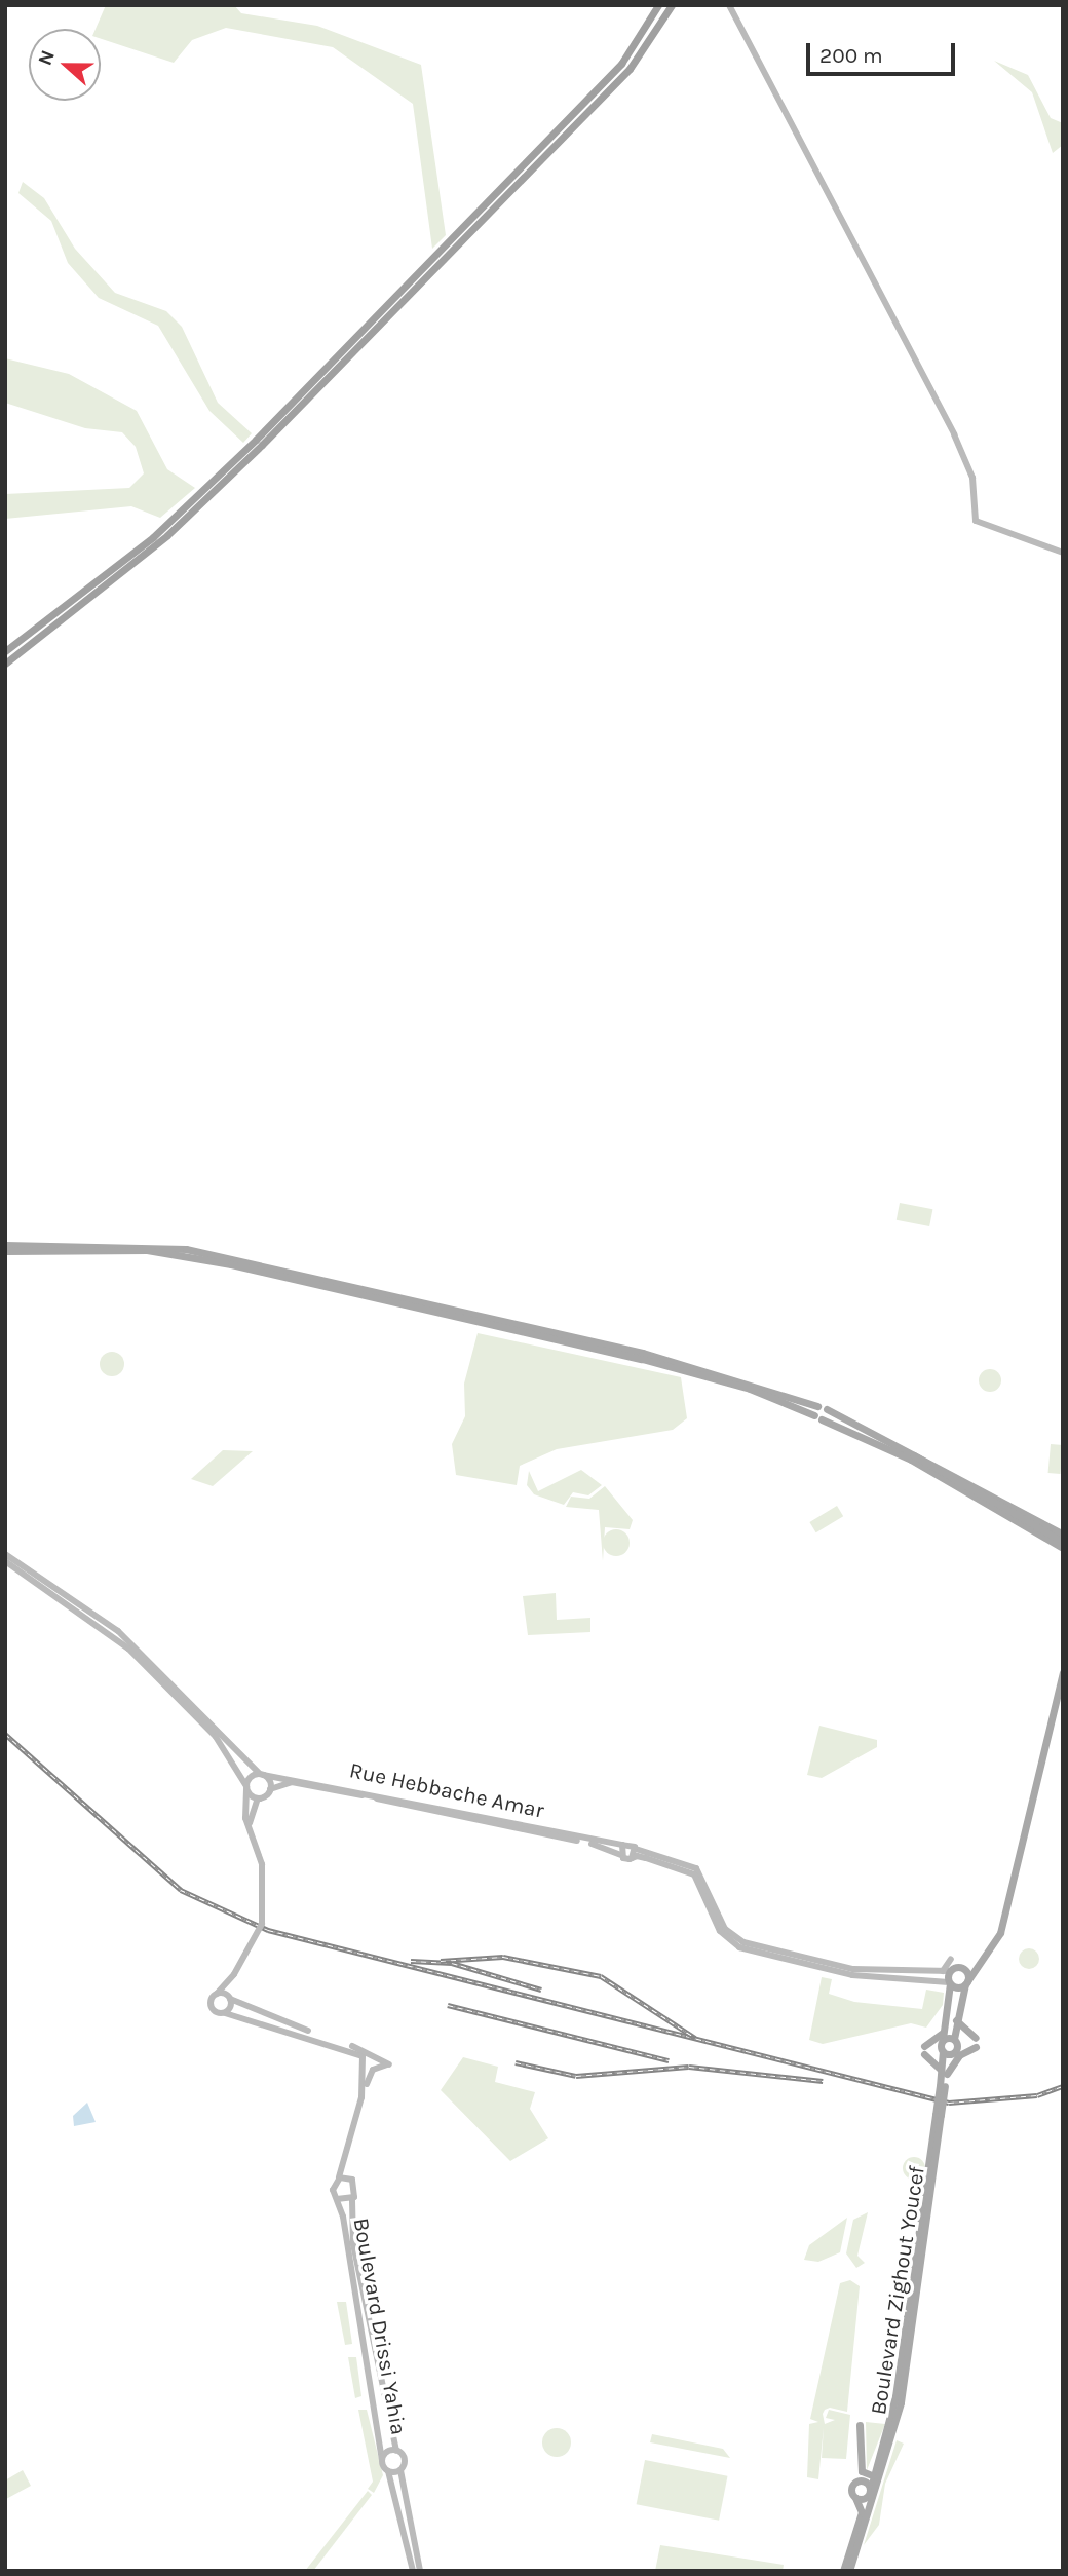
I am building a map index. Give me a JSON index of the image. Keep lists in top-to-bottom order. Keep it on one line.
{"streets":{"main road":["Rue Hebbache Amar","Boulevard Zighout Youcef","Boulevard Drissi Yahia"]},"scale_bar":"200 m","north":"left"}
